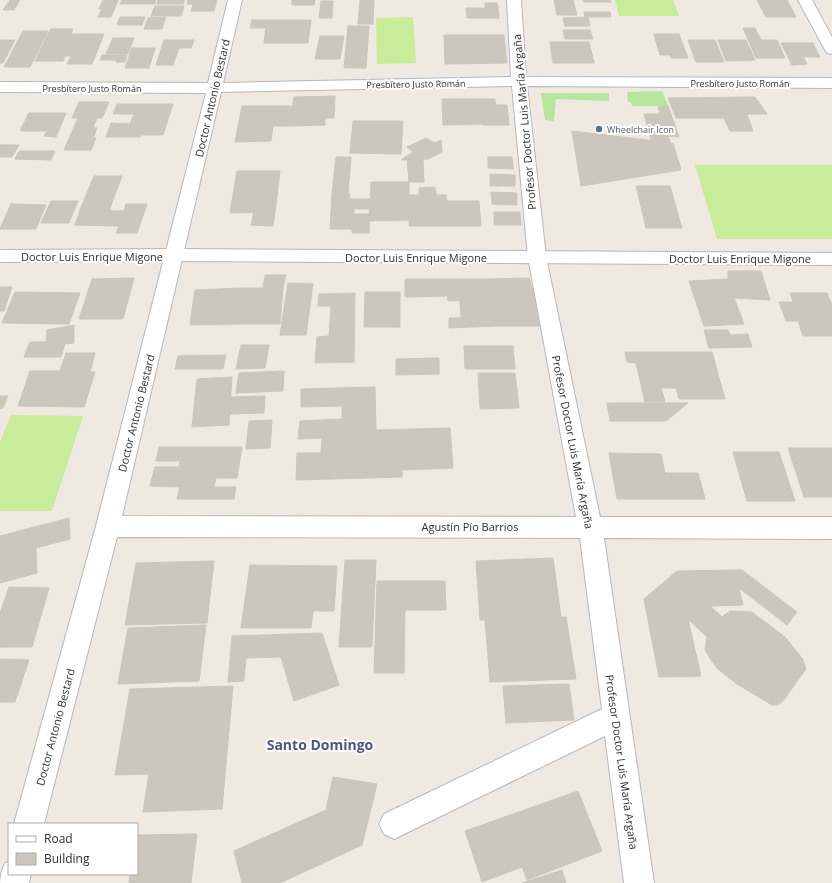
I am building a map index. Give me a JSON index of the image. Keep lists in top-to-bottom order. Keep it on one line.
{"streets":{"street":["Presbítero Justo Román","Doctor Antonio Bestard","Profesor Doctor Luis María Argaña","Doctor Luis Enrique Migone","Agustín Pío Barrios"]},"crossings":[["Presbítero Justo Román","Doctor Antonio Bestard"],["Presbítero Justo Román","Profesor Doctor Luis María Argaña"],["Doctor Antonio Bestard","Doctor Luis Enrique Migone"],["Doctor Antonio Bestard","Agustín Pío Barrios"],["Profesor Doctor Luis María Argaña","Doctor Luis Enrique Migone"],["Profesor Doctor Luis María Argaña","Agustín Pío Barrios"]],"districts":["Santo Domingo"],"places":["Wheelchair Icon"],"legend":["Road","Building"]}
